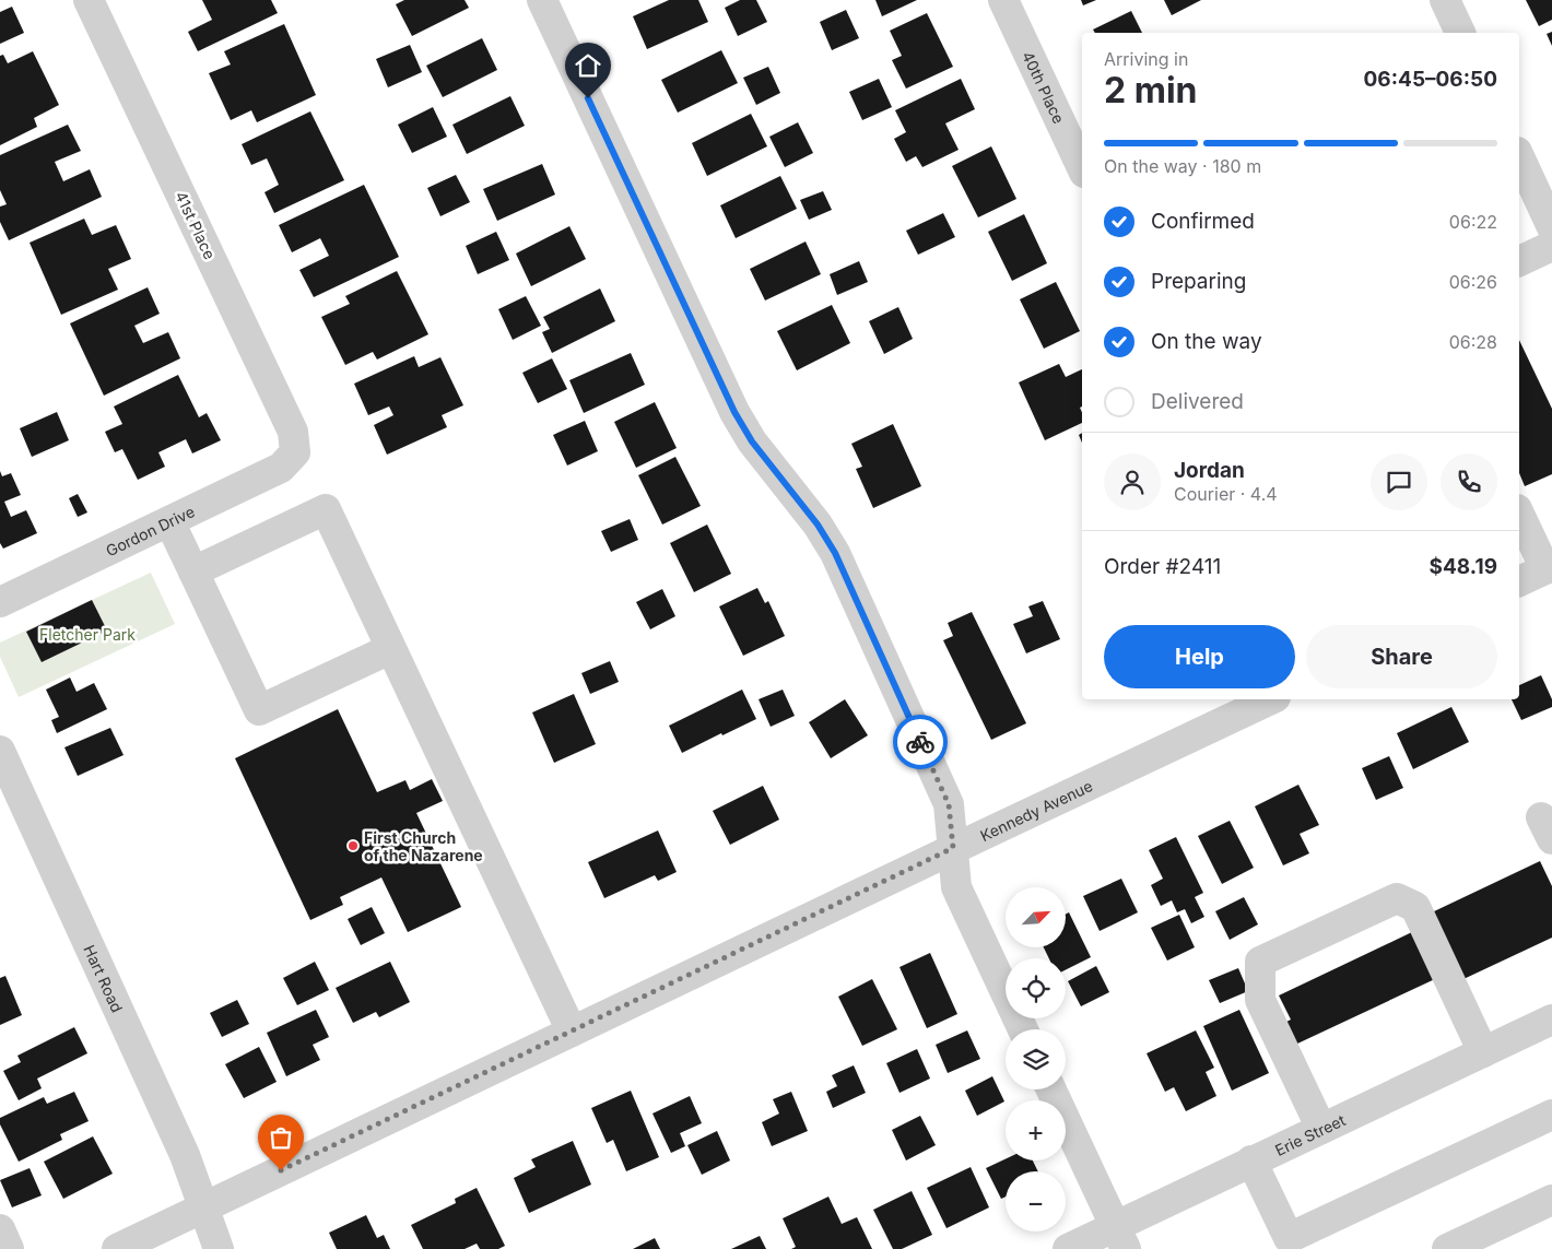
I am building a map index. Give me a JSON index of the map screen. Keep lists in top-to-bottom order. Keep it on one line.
{"streets":{"street":["40th Place","41st Place","Gordon Drive","Kennedy Avenue","Hart Road","Erie Street"]},"crossings":[["41st Place","Gordon Drive"],["Kennedy Avenue","Hart Road"]],"parks":["Fletcher Park"],"places":["First Church of the Nazarene"],"north":"top right","page":{"heading":["2 min","Arriving in","06:45–06:50"],"panel":["Jordan","Courier · 4.4","Order #2411","$48.19"],"bar":"On the way · 180 m","list":[["Confirmed","06:22"],["Preparing","06:26"],["On the way","06:28"],"Delivered"],"buttons":["Help","Share"],"map_buttons":["+","−"]}}
